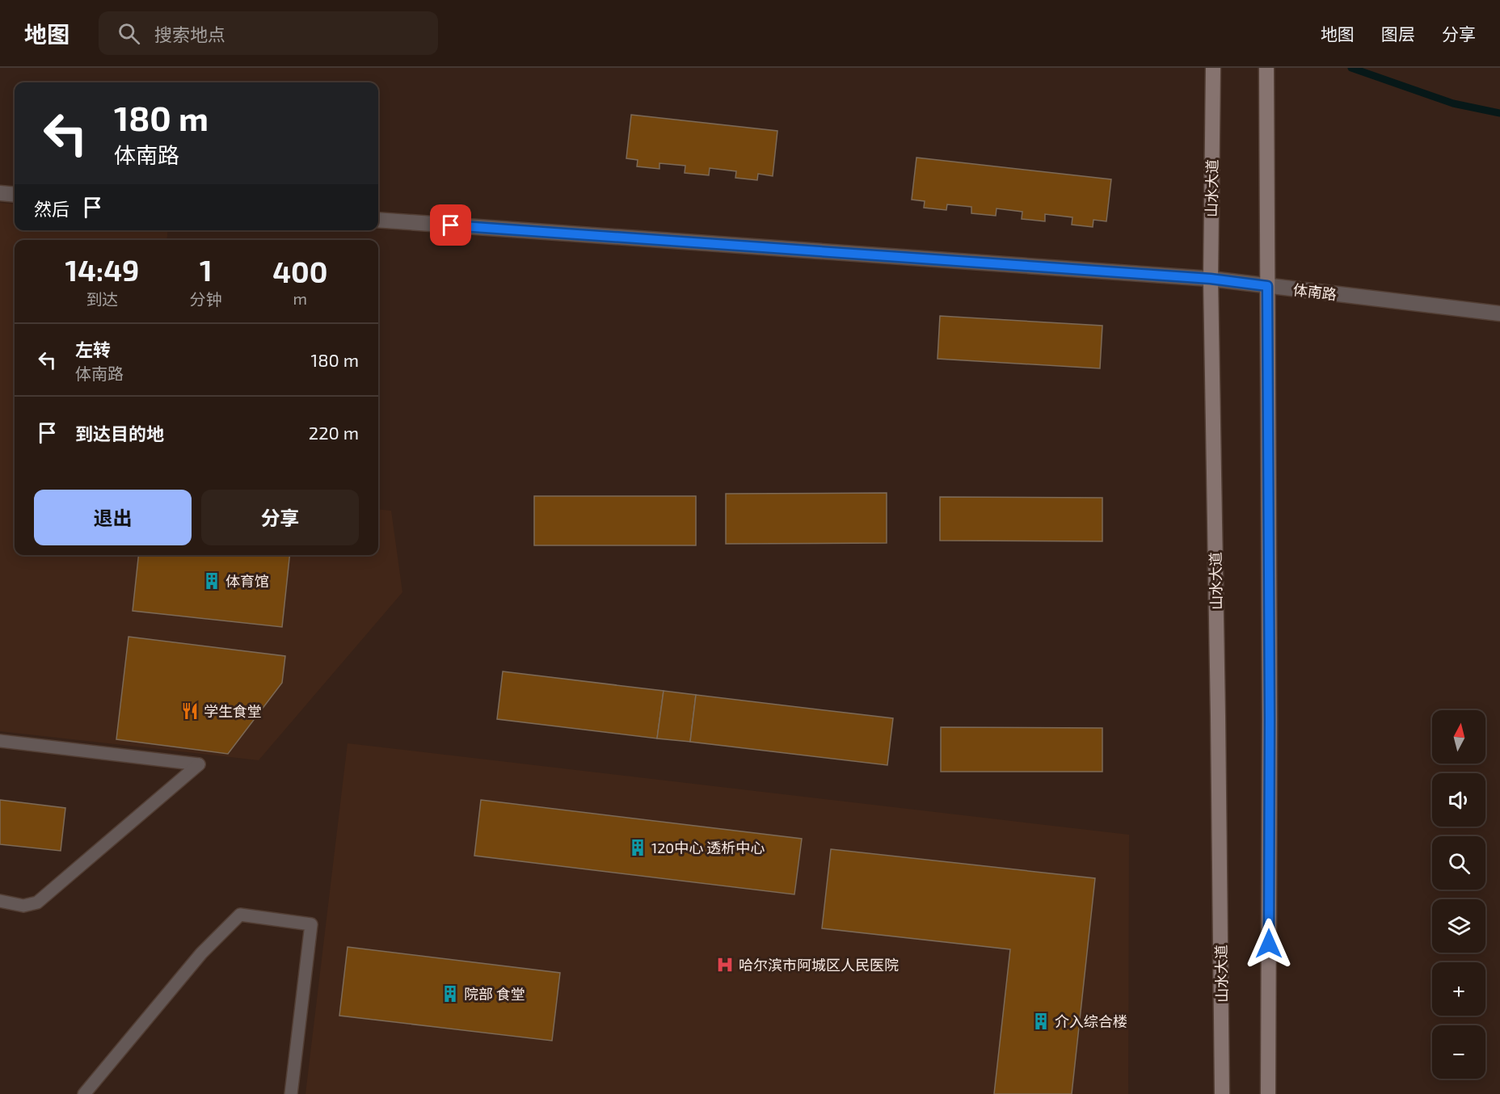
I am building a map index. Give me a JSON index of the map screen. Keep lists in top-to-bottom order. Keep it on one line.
{"streets":{"main road":["山水大道"],"street":["体南路"]},"crossings":[["山水大道","体南路"]],"places":{"building":["体育馆","120中心 透析中心","院部 食堂","介入综合楼"],"restaurant":["学生食堂"],"hospital":["哈尔滨市阿城区人民医院"]},"north":"top","page":{"header":"地图","search":"搜索地点","nav":["地图","图层","分享"],"turn":["180 m","体南路"],"then":"然后","eta":["14:49","到达","1","分钟","400","m"],"list":[{"name":"左转","note":"体南路","value":"180 m"},{"name":"到达目的地","value":"220 m"}],"buttons":["退出","分享"],"map_buttons":["+","−"]}}
